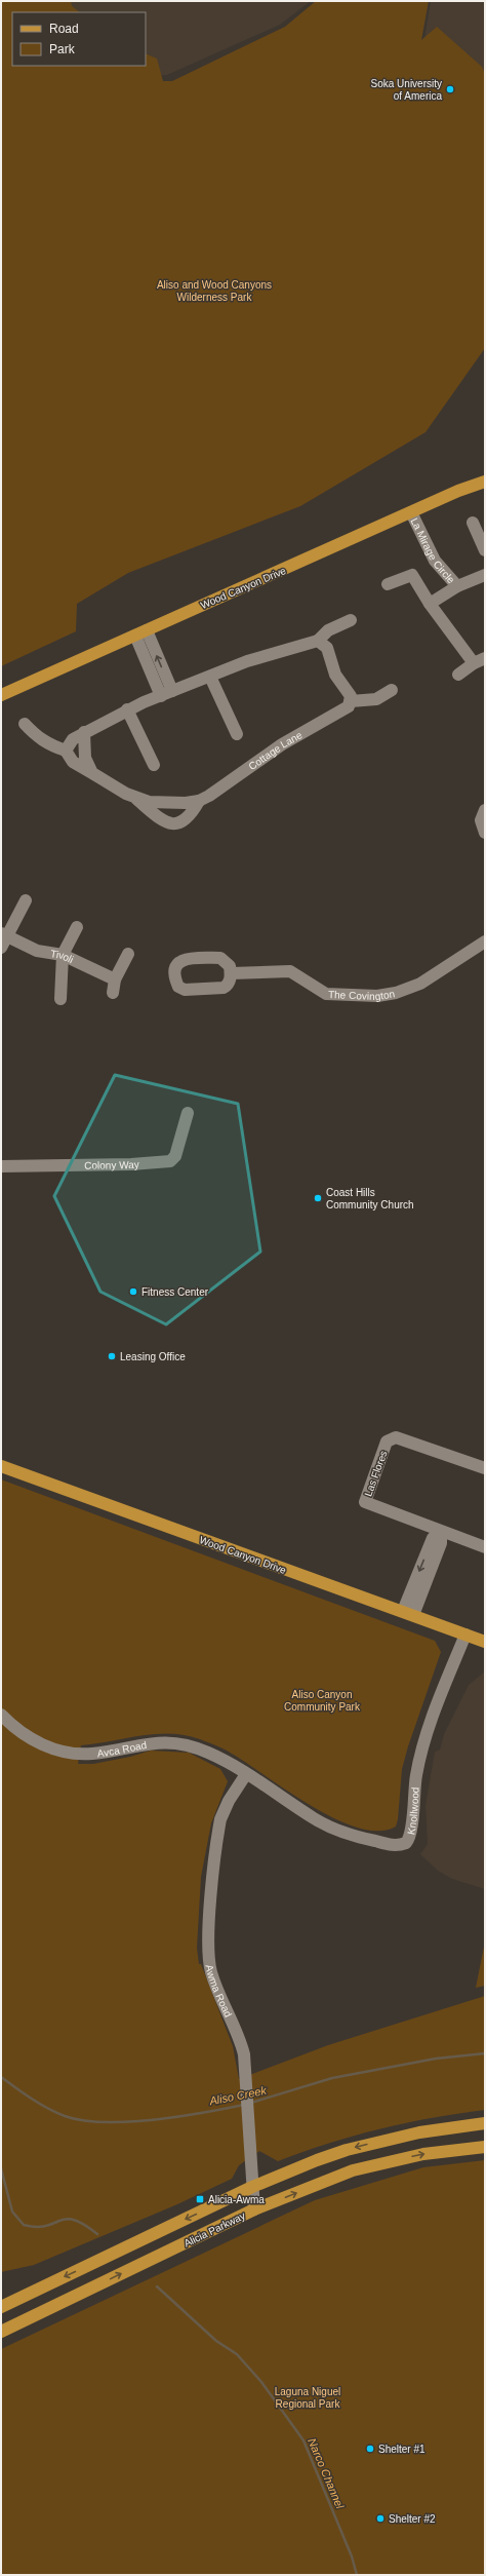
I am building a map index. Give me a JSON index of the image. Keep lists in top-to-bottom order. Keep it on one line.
{"streets":{"main road":["Wood Canyon Drive","Alicia Parkway"],"street":["La Mirage Circle","Cottage Lane","Tivoli","The Covington","Colony Way","Las Flores","Avca Road","Knollwood","Awma Road"]},"crossings":[["La Mirage Circle","Wood Canyon Drive"],["Wood Canyon Drive","Knollwood"],["Avca Road","Knollwood"],["Avca Road","Awma Road"],["Knollwood","Awma Road"],["Awma Road","Alicia Parkway"]],"water":["Aliso Creek","Narco Channel"],"parks":["Aliso and Wood Canyons Wilderness Park","Aliso Canyon Community Park","Laguna Niguel Regional Park"],"places":{"other":["Soka University of America","Coast Hills Community Church","Fitness Center","Leasing Office","Shelter #1","Shelter #2"],"transit":["Alicia-Awma"]},"legend":["Road","Park"]}
